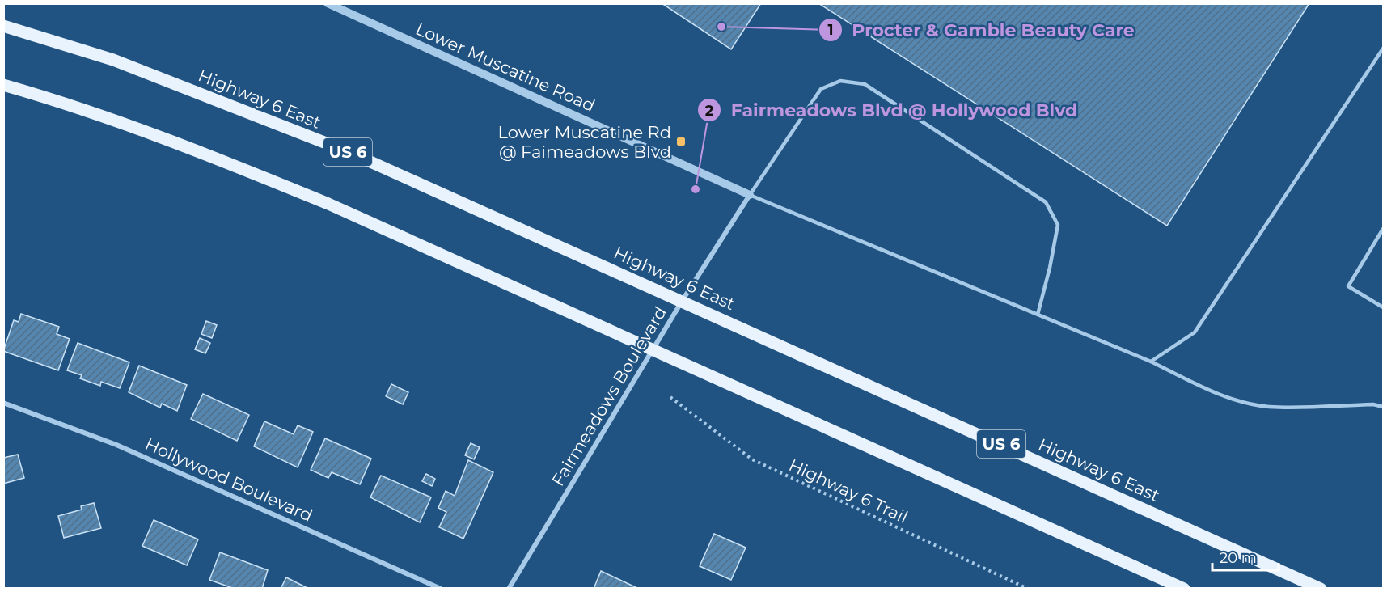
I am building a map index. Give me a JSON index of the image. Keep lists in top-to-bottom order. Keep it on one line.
{"streets":{"main road":["Highway 6 East","US 6"],"street":["Lower Muscatine Road","Fairmeadows Boulevard","Hollywood Boulevard"],"path":["Highway 6 Trail"]},"crossings":[["Lower Muscatine Road","Fairmeadows Boulevard"],["Highway 6 East","Fairmeadows Boulevard"]],"places":{"other":["Procter & Gamble Beauty Care","Fairmeadows Blvd @ Hollywood Blvd"],"transit":["Lower Muscatine Rd @ Faimeadows Blvd"]},"scale_bar":"20 m"}
